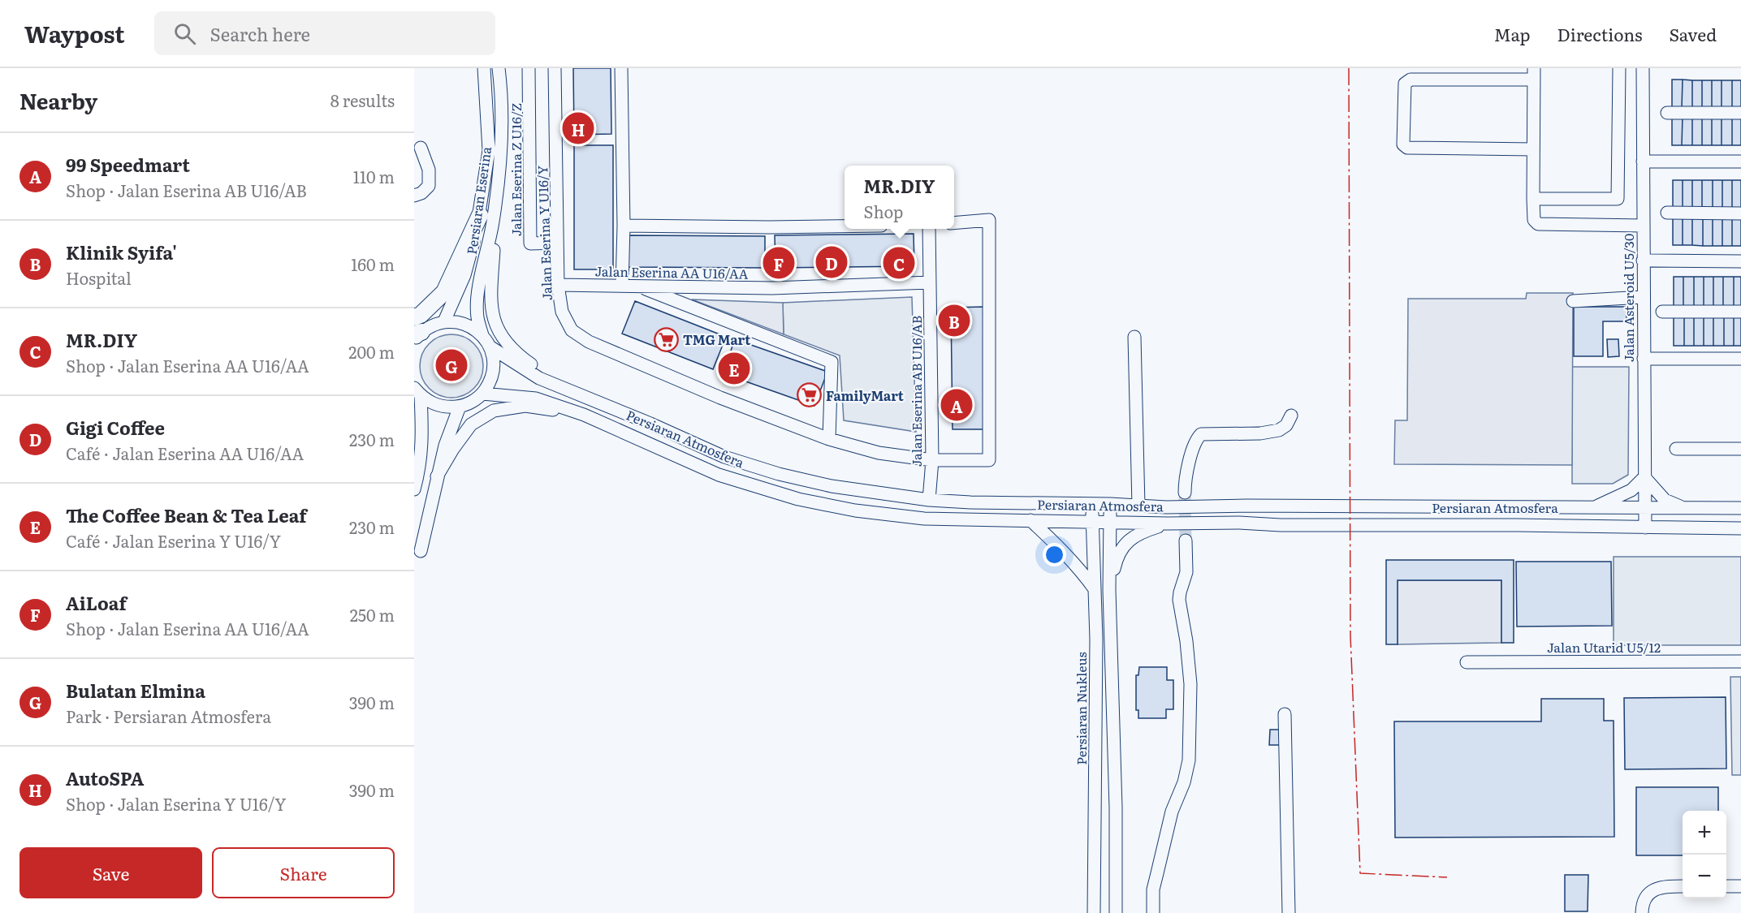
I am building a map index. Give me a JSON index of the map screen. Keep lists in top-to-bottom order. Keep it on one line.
{"streets":{"street":["Jalan Eserina Z U16/Z","Persiaran Eserina","Jalan Eserina Y U16/Y","Jalan Eserina AA U16/AA","Jalan Asteroid U5/30","Jalan Eserina AB U16/AB","Persiaran Atmosfera","Jalan Utarid U5/12","Persiaran Nukleus"]},"crossings":[["Jalan Eserina Z U16/Z","Jalan Eserina Y U16/Y"],["Jalan Eserina Y U16/Y","Jalan Eserina AA U16/AA"],["Jalan Eserina Y U16/Y","Jalan Eserina AB U16/AB"],["Jalan Eserina AA U16/AA","Jalan Eserina AB U16/AB"],["Jalan Asteroid U5/30","Persiaran Atmosfera"],["Jalan Eserina AB U16/AB","Persiaran Atmosfera"],["Persiaran Atmosfera","Persiaran Nukleus"]],"places":{"supermarket":["TMG Mart","FamilyMart"]},"page":{"header":"Waypost","search":"Search here","nav":["Map","Directions","Saved"],"heading":["Nearby","8 results"],"pins":["H","D","C","F","B","G","E","A"],"list":[{"mark":"A","name":"99 Speedmart","note":"Shop · Jalan Eserina AB U16/AB","value":"110 m"},{"mark":"B","name":"Klinik Syifa'","note":"Hospital","value":"160 m"},{"mark":"C","name":"MR.DIY","note":"Shop · Jalan Eserina AA U16/AA","value":"200 m"},{"mark":"D","name":"Gigi Coffee","note":"Café · Jalan Eserina AA U16/AA","value":"230 m"},{"mark":"E","name":"The Coffee Bean & Tea Leaf","note":"Café · Jalan Eserina Y U16/Y","value":"230 m"},{"mark":"F","name":"AiLoaf","note":"Shop · Jalan Eserina AA U16/AA","value":"250 m"},{"mark":"G","name":"Bulatan Elmina","note":"Park · Persiaran Atmosfera","value":"390 m"},{"mark":"H","name":"AutoSPA","note":"Shop · Jalan Eserina Y U16/Y","value":"390 m"}],"popup":["MR.DIY","Shop"],"map_buttons":["+","−"],"buttons":["Save","Share"]}}
